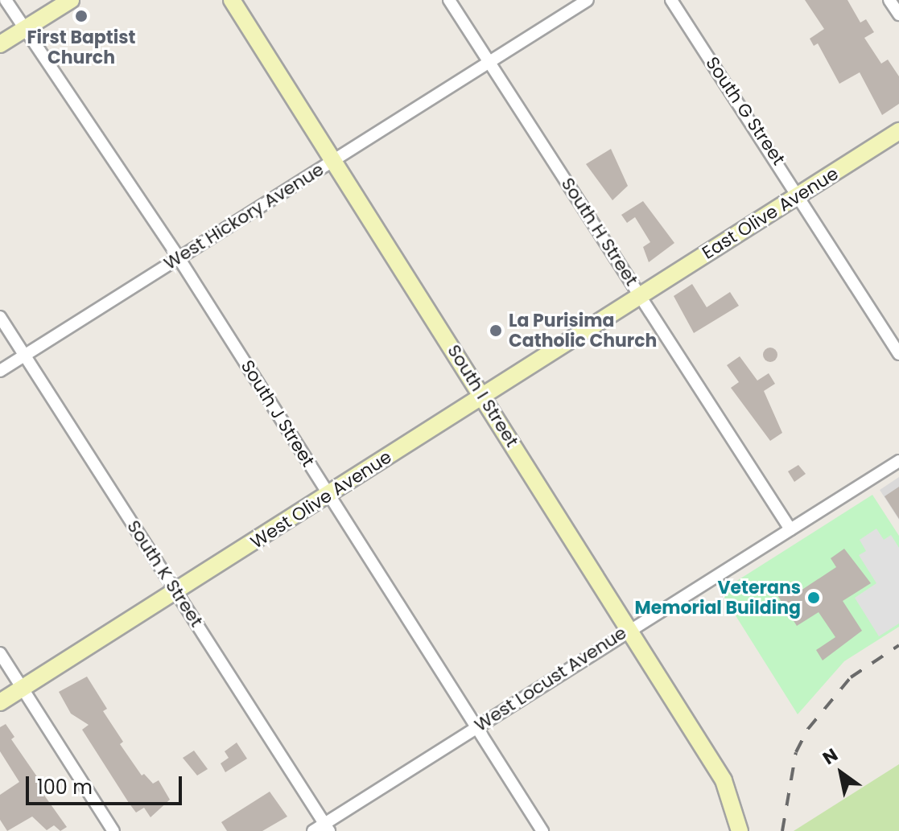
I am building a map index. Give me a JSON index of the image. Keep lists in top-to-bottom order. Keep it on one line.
{"streets":{"street":["South G Street","East Olive Avenue","West Hickory Avenue","South H Street","South I Street","South J Street","West Olive Avenue","South K Street","West Locust Avenue"]},"crossings":[["South G Street","East Olive Avenue"],["East Olive Avenue","South H Street"],["East Olive Avenue","West Olive Avenue"],["West Hickory Avenue","South H Street"],["West Hickory Avenue","South I Street"],["West Hickory Avenue","South J Street"],["West Hickory Avenue","South K Street"],["South H Street","West Olive Avenue"],["South H Street","West Locust Avenue"],["South I Street","West Olive Avenue"],["South I Street","West Locust Avenue"],["South J Street","West Olive Avenue"],["South J Street","West Locust Avenue"],["West Olive Avenue","South K Street"],["South K Street","West Locust Avenue"]],"places":["First Baptist Church","La Purisima Catholic Church","Veterans Memorial Building"],"scale_bar":"100 m","north":"top left"}
